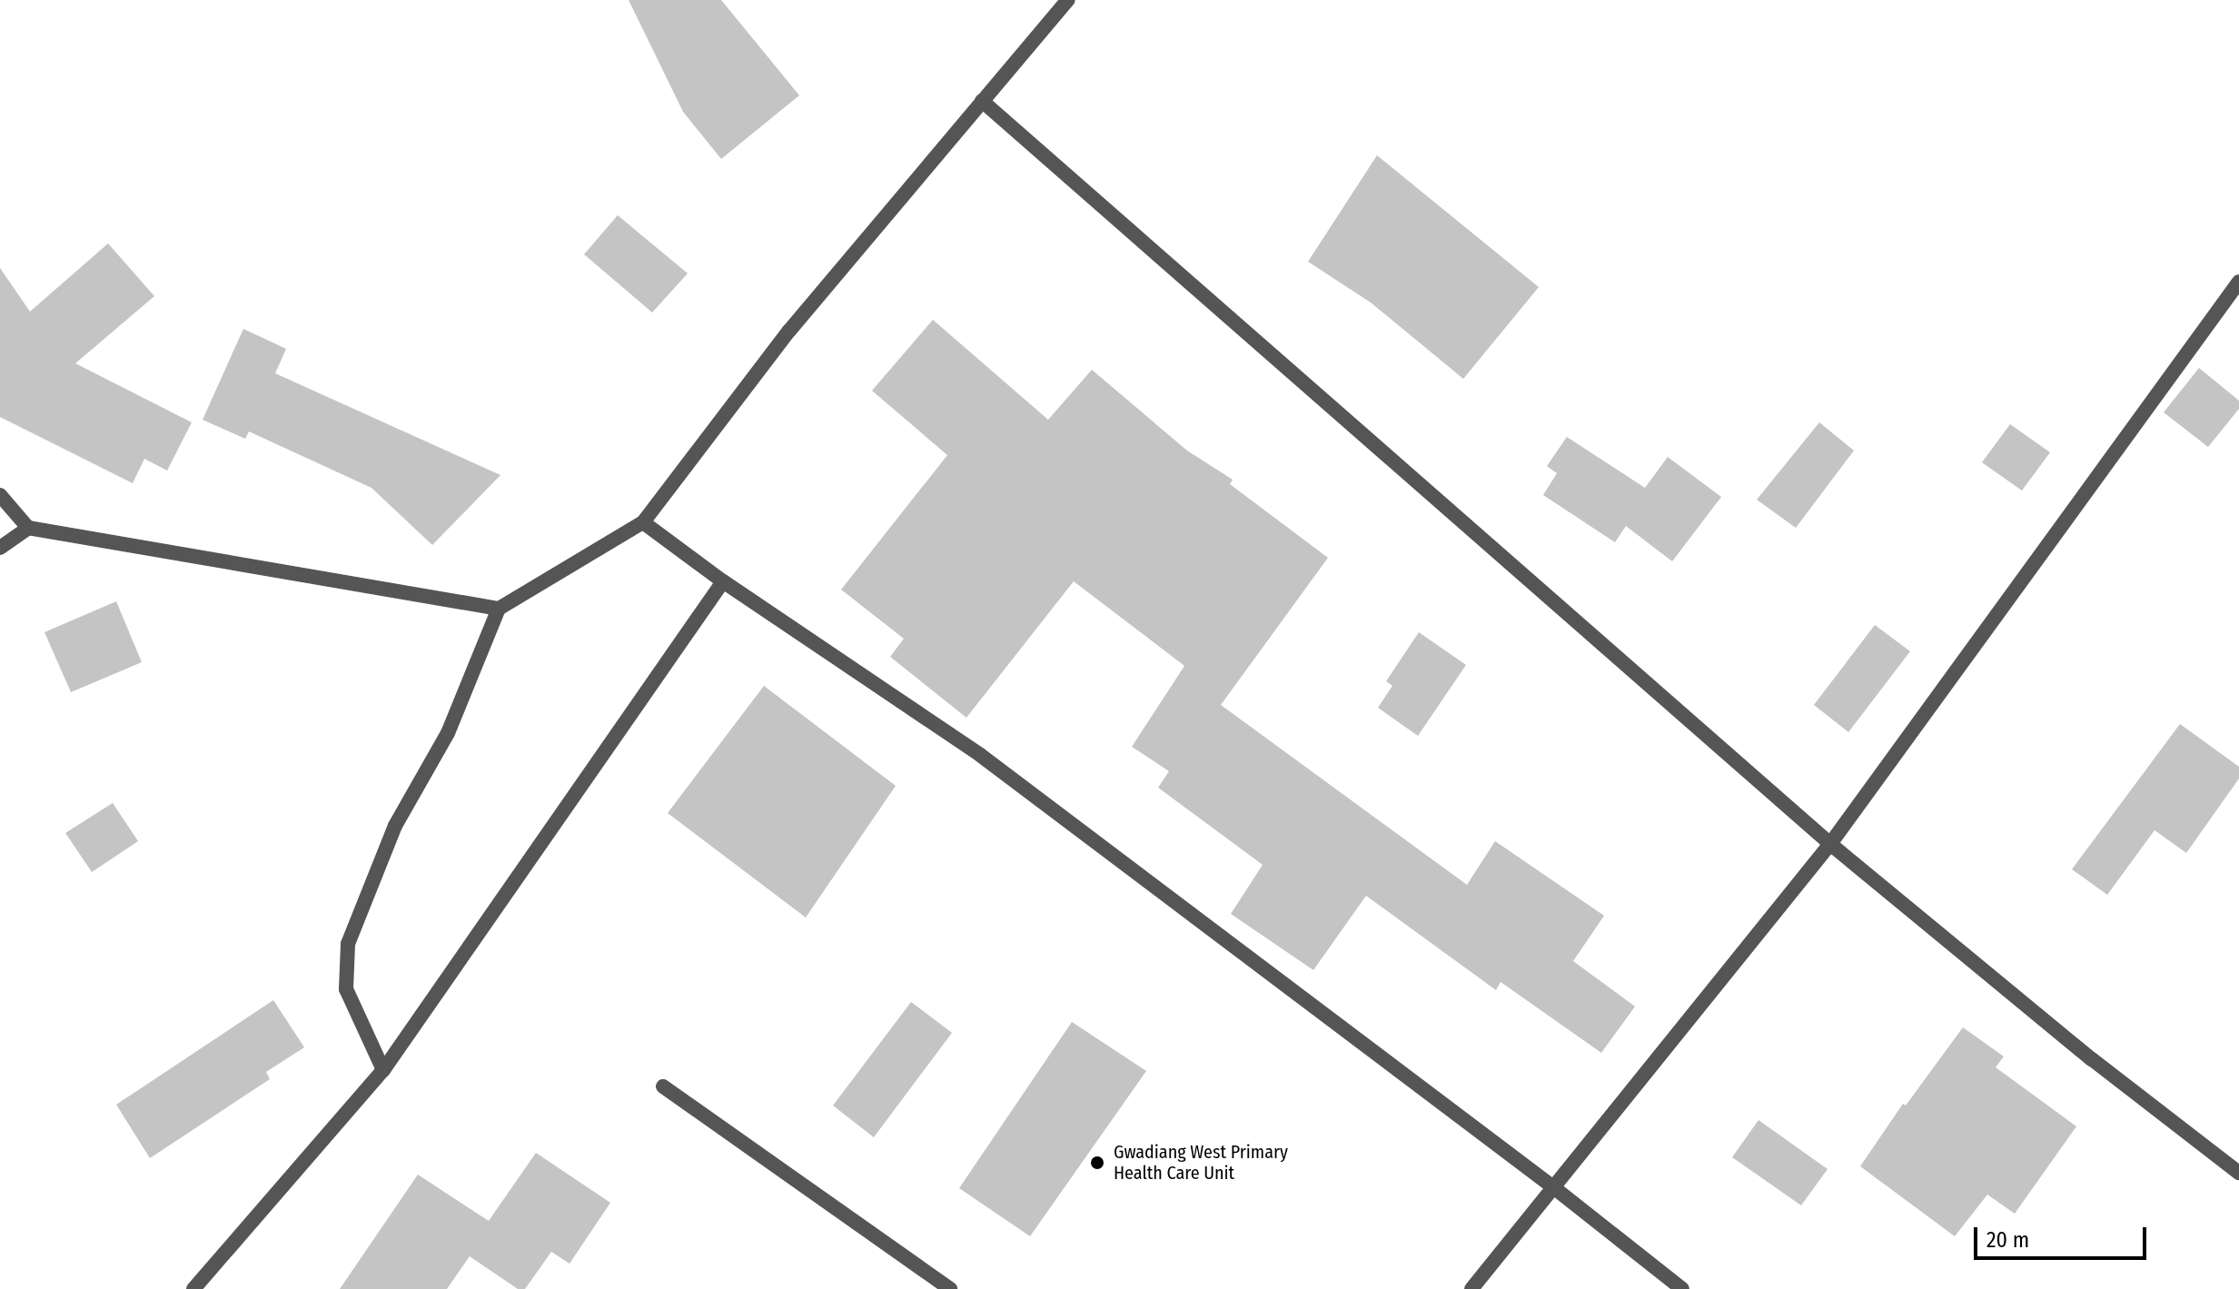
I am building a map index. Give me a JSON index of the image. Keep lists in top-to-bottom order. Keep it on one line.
{"places":["Gwadiang West Primary Health Care Unit"],"scale_bar":"20 m"}
